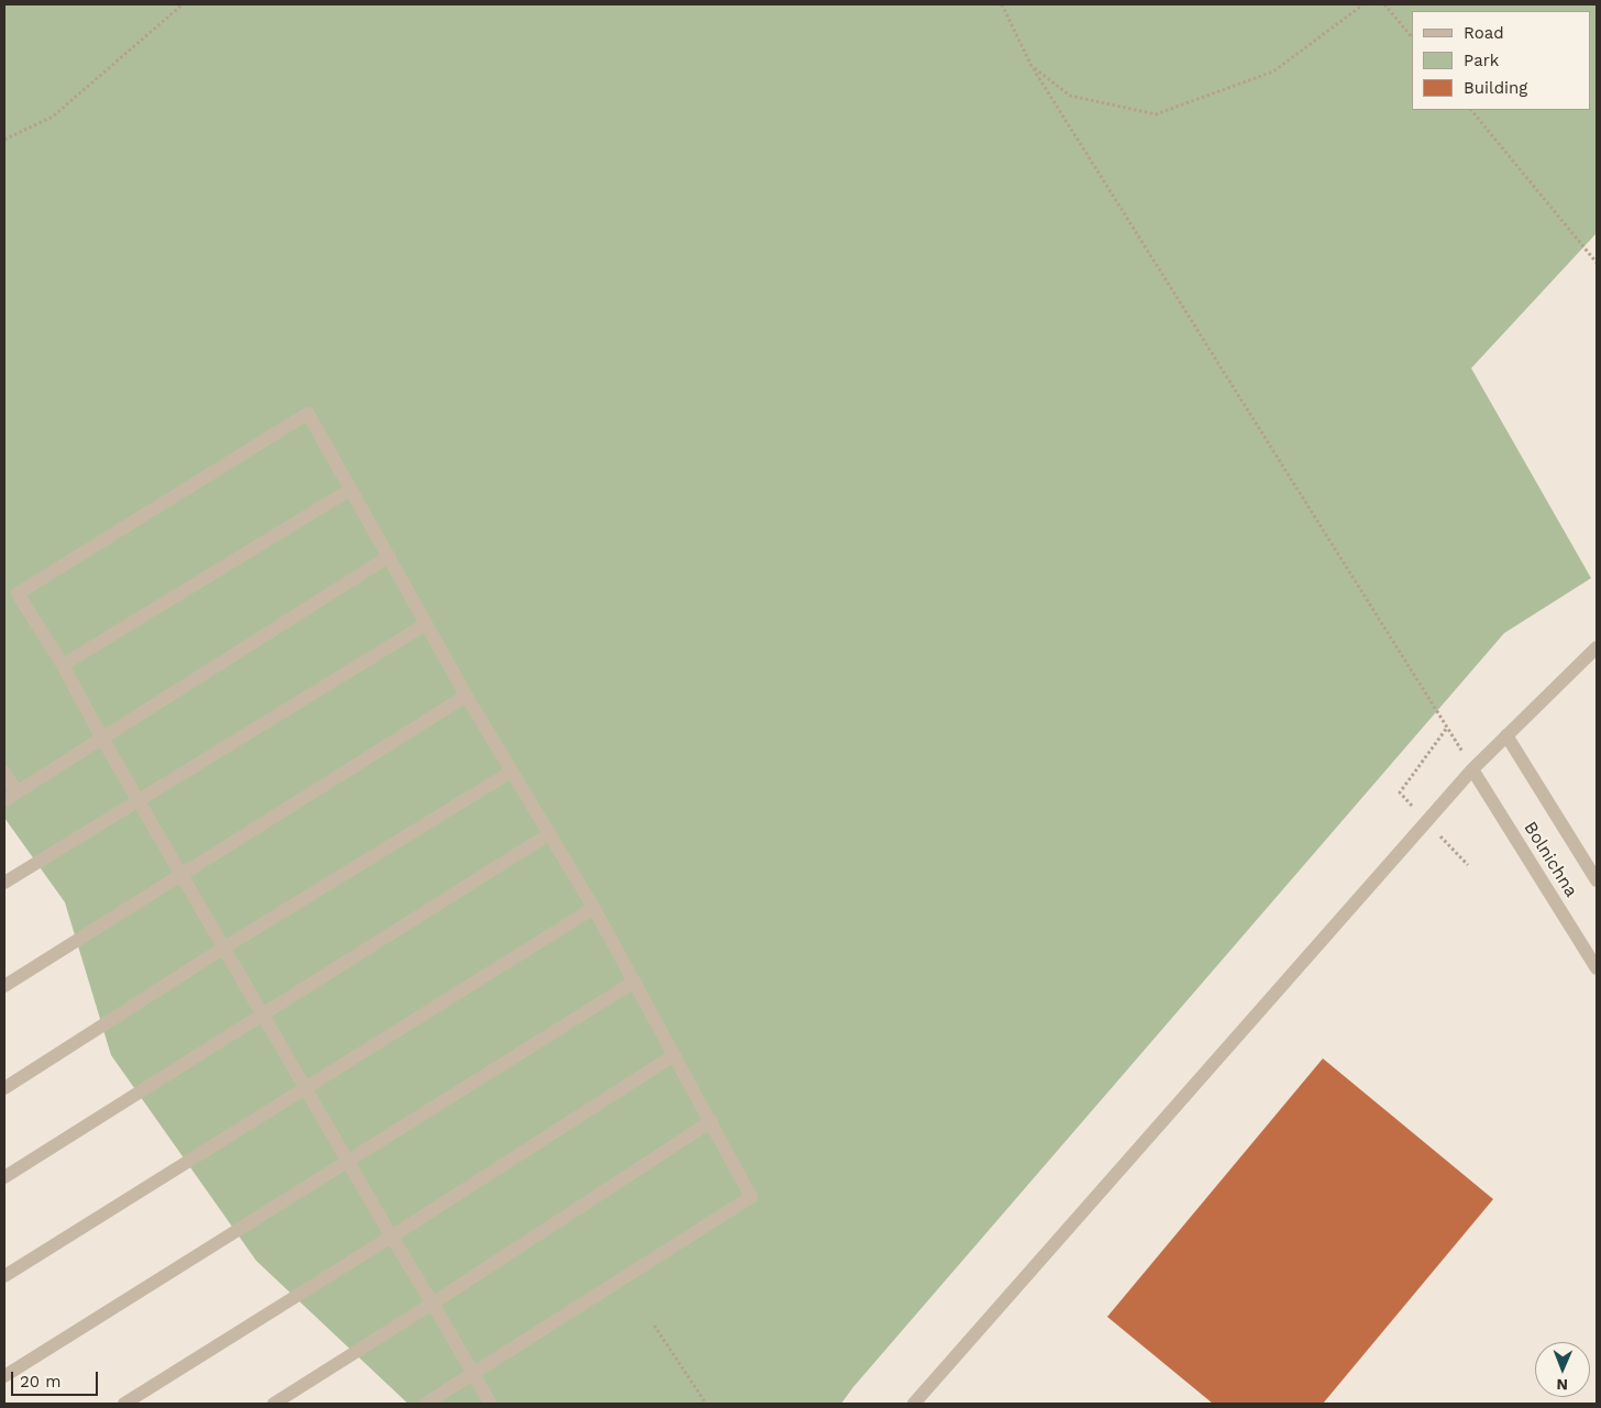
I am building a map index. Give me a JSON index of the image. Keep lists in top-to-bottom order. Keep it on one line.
{"streets":{"street":["Bolnichna"]},"legend":["Road","Park","Building"],"scale_bar":"20 m","north":"bottom"}
